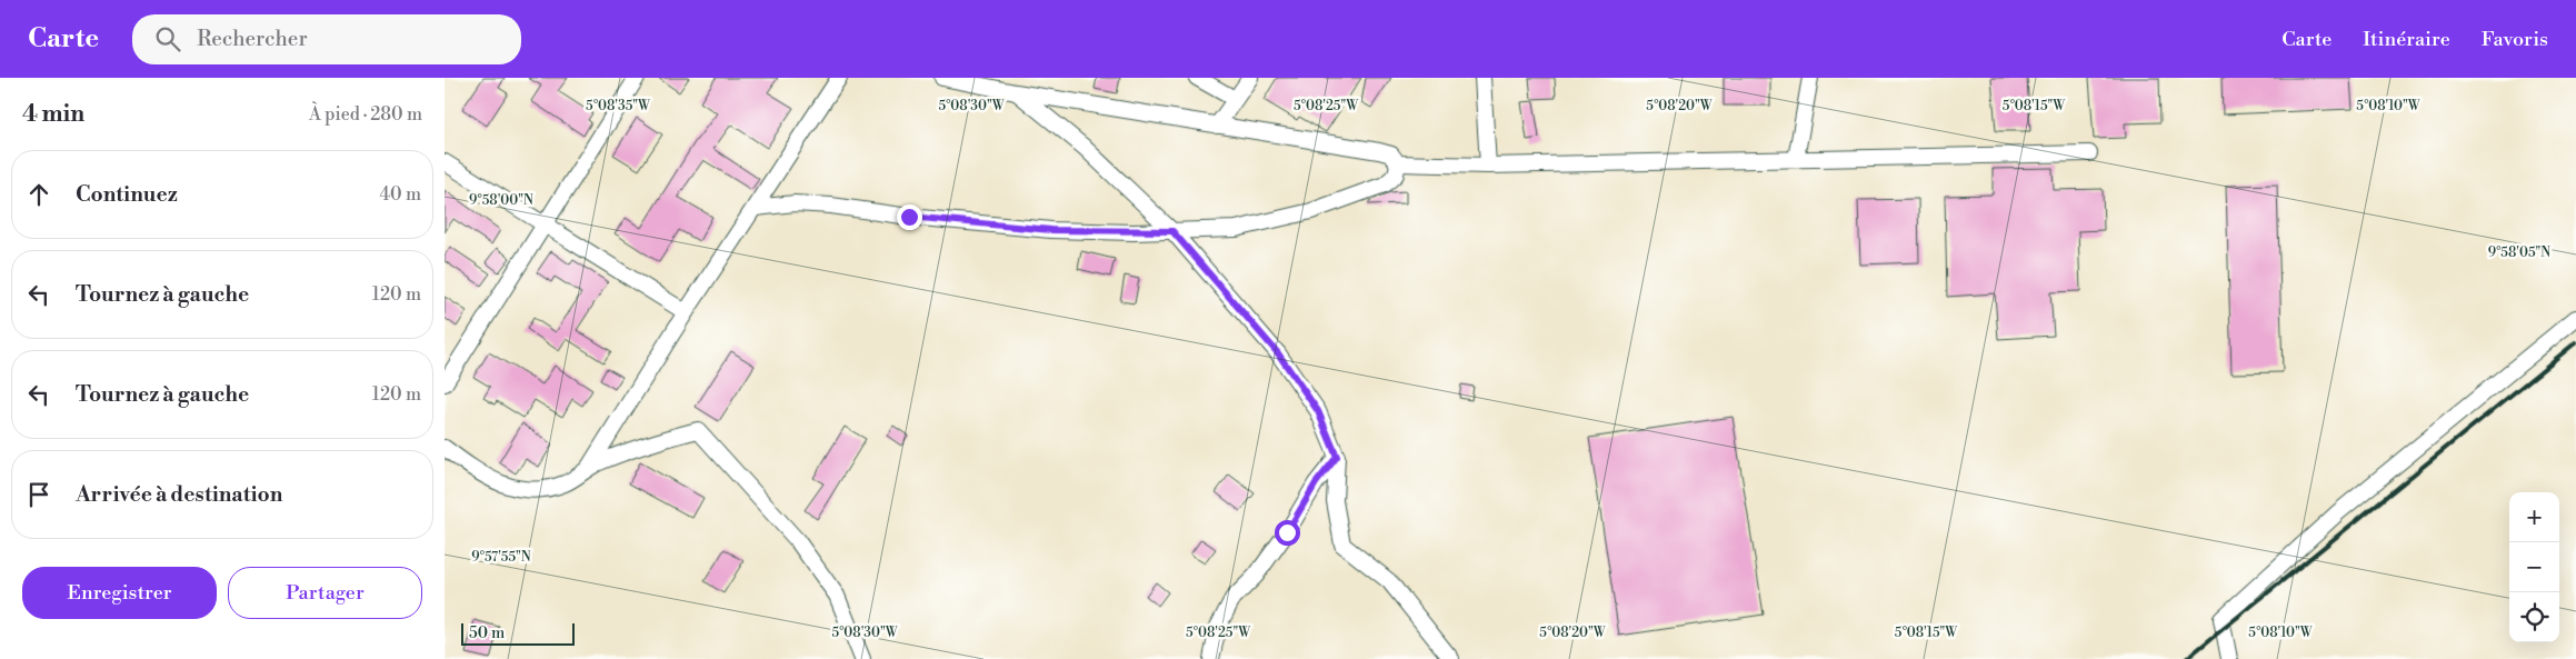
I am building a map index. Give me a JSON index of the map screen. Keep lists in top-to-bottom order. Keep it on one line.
{"scale_bar":"50 m","page":{"header":"Carte","search":"Rechercher","nav":["Carte","Itinéraire","Favoris"],"heading":["4 min","À pied · 280 m"],"list":[["Continuez","40 m"],["Tournez à gauche","120 m"],["Tournez à gauche","120 m"],"Arrivée à destination"],"map_buttons":["+","−"],"buttons":["Enregistrer","Partager"],"scale":"50 m"},"coordinates":["5°08'30\"W","5°08'10\"W","5°08'35\"W","5°08'25\"W","5°08'20\"W","5°08'15\"W","9°58'00\"N","9°58'05\"N","9°57'55\"N"]}
